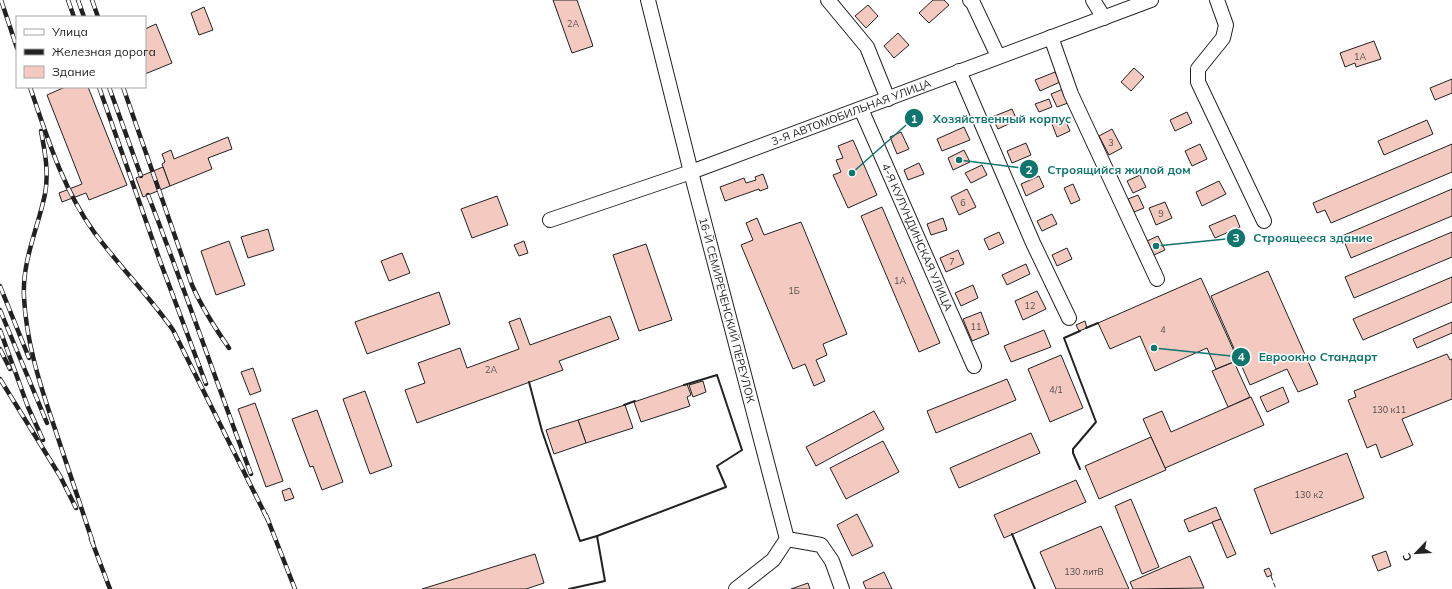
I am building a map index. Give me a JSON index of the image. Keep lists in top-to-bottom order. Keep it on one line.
{"streets":{"street":["3-Я АВТОМОБИЛЬНАЯ УЛИЦА","4-Я КУЛУНДИНСКАЯ УЛИЦА","16-Й СЕМИРЕЧЕНСКИЙ ПЕРЕУЛОК"]},"crossings":[["3-Я АВТОМОБИЛЬНАЯ УЛИЦА","4-Я КУЛУНДИНСКАЯ УЛИЦА"],["3-Я АВТОМОБИЛЬНАЯ УЛИЦА","16-Й СЕМИРЕЧЕНСКИЙ ПЕРЕУЛОК"]],"places":["Строящийся жилой дом","Хозяйственный корпус","Строящееся здание","Евроокно Стандарт"],"house_numbers":["2А","1А","3","6","9","7","1А","1Б","12","11","4","2А","4/1","130 к11","130 к2","130 литВ"],"legend":["Улица","Железная дорога","Здание"],"north":"bottom left"}
